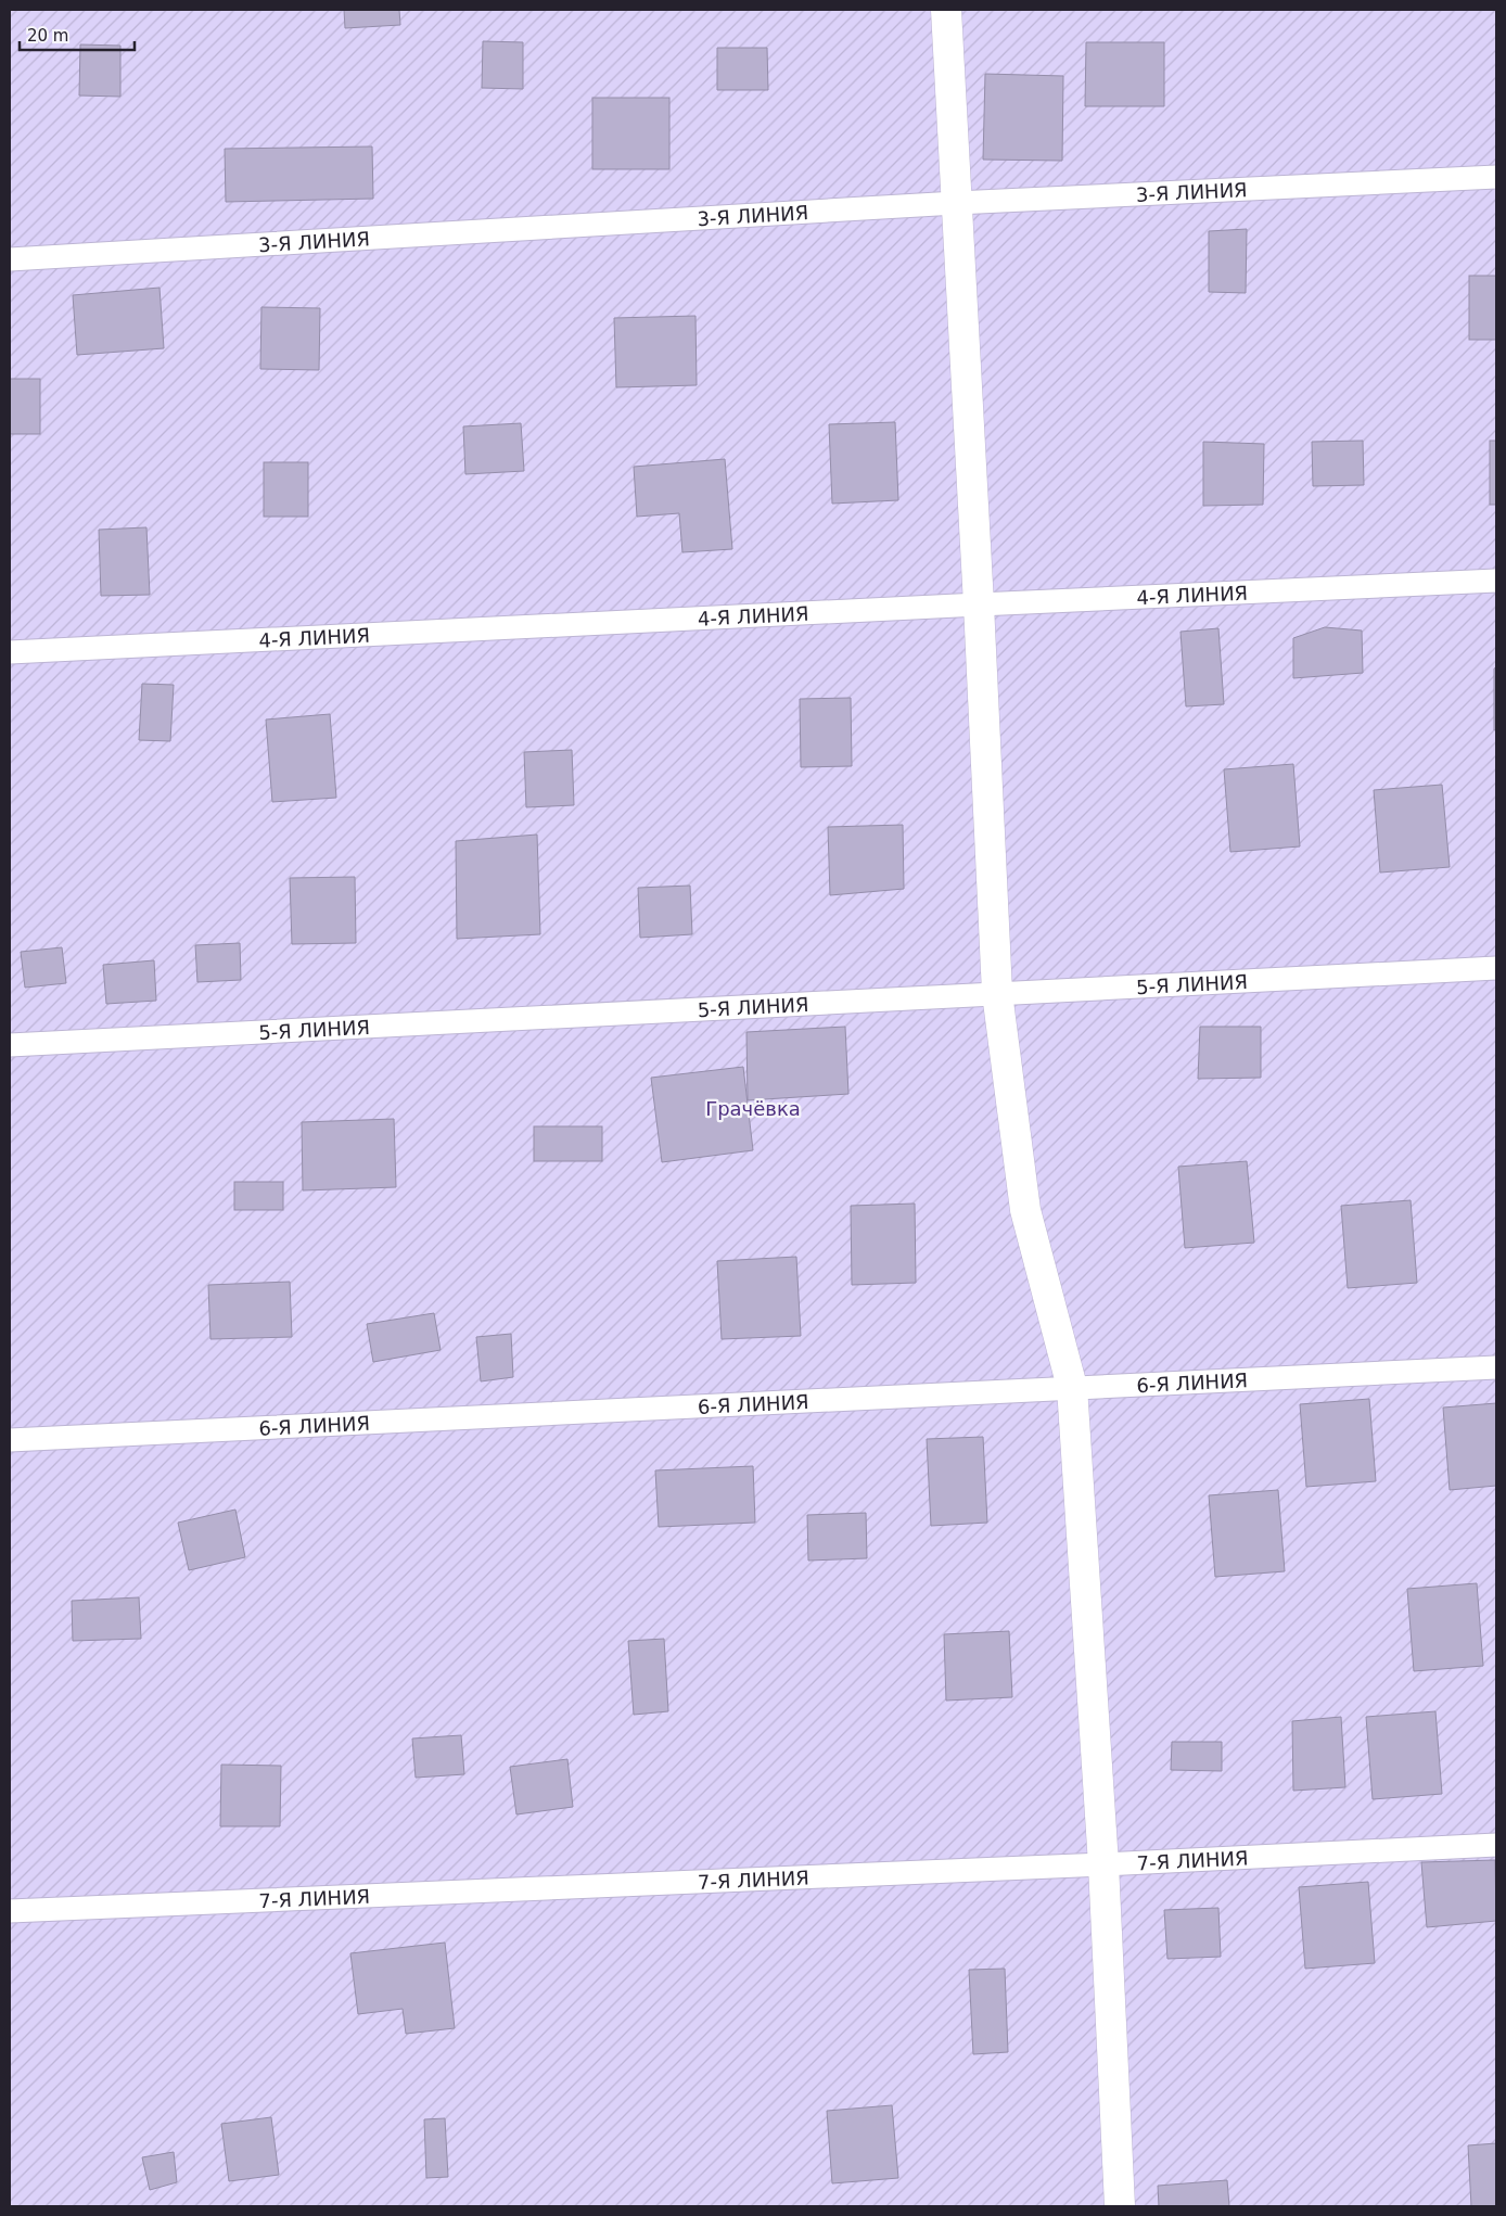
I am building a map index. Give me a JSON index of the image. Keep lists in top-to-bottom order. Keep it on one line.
{"streets":{"lane":["3-Я ЛИНИЯ","4-Я ЛИНИЯ","5-Я ЛИНИЯ","6-Я ЛИНИЯ","7-Я ЛИНИЯ"]},"parks":["Грачёвка"],"scale_bar":"20 m"}
